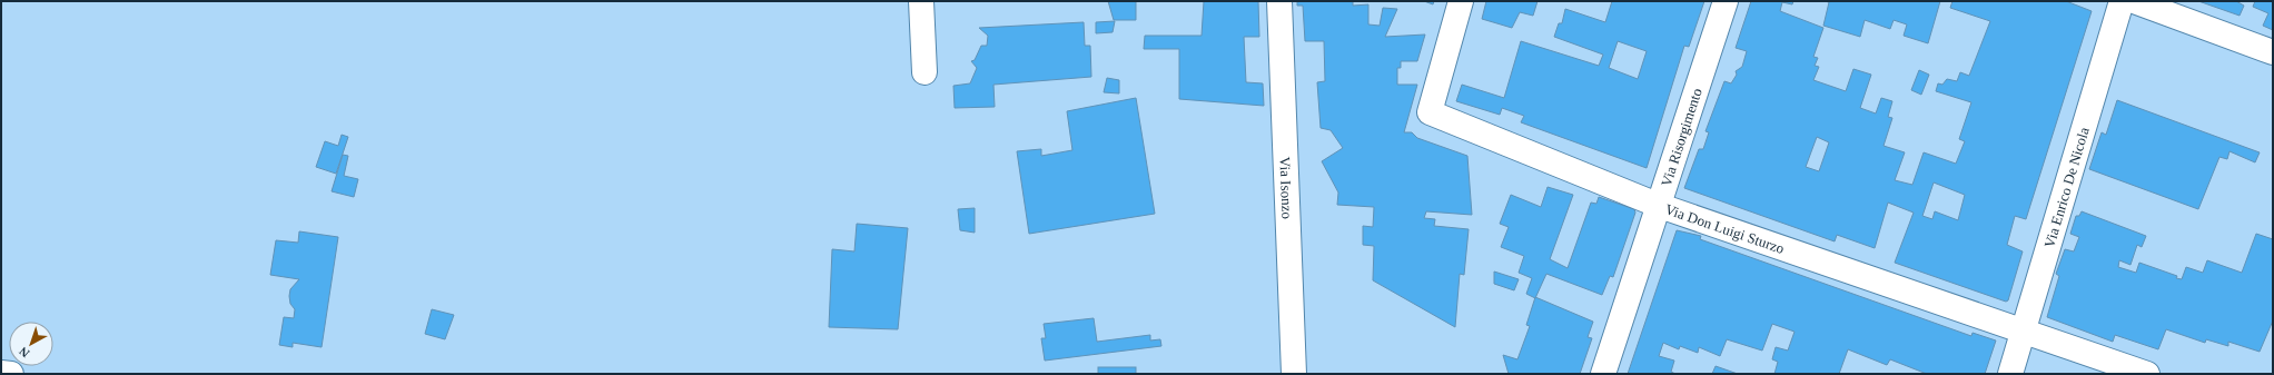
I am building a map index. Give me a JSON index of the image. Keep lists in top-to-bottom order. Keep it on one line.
{"streets":{"street":["Via Risorgimento","Via Isonzo","Via Enrico De Nicola","Via Don Luigi Sturzo"]},"crossings":[["Via Risorgimento","Via Don Luigi Sturzo"],["Via Enrico De Nicola","Via Don Luigi Sturzo"]],"north":"bottom left"}
